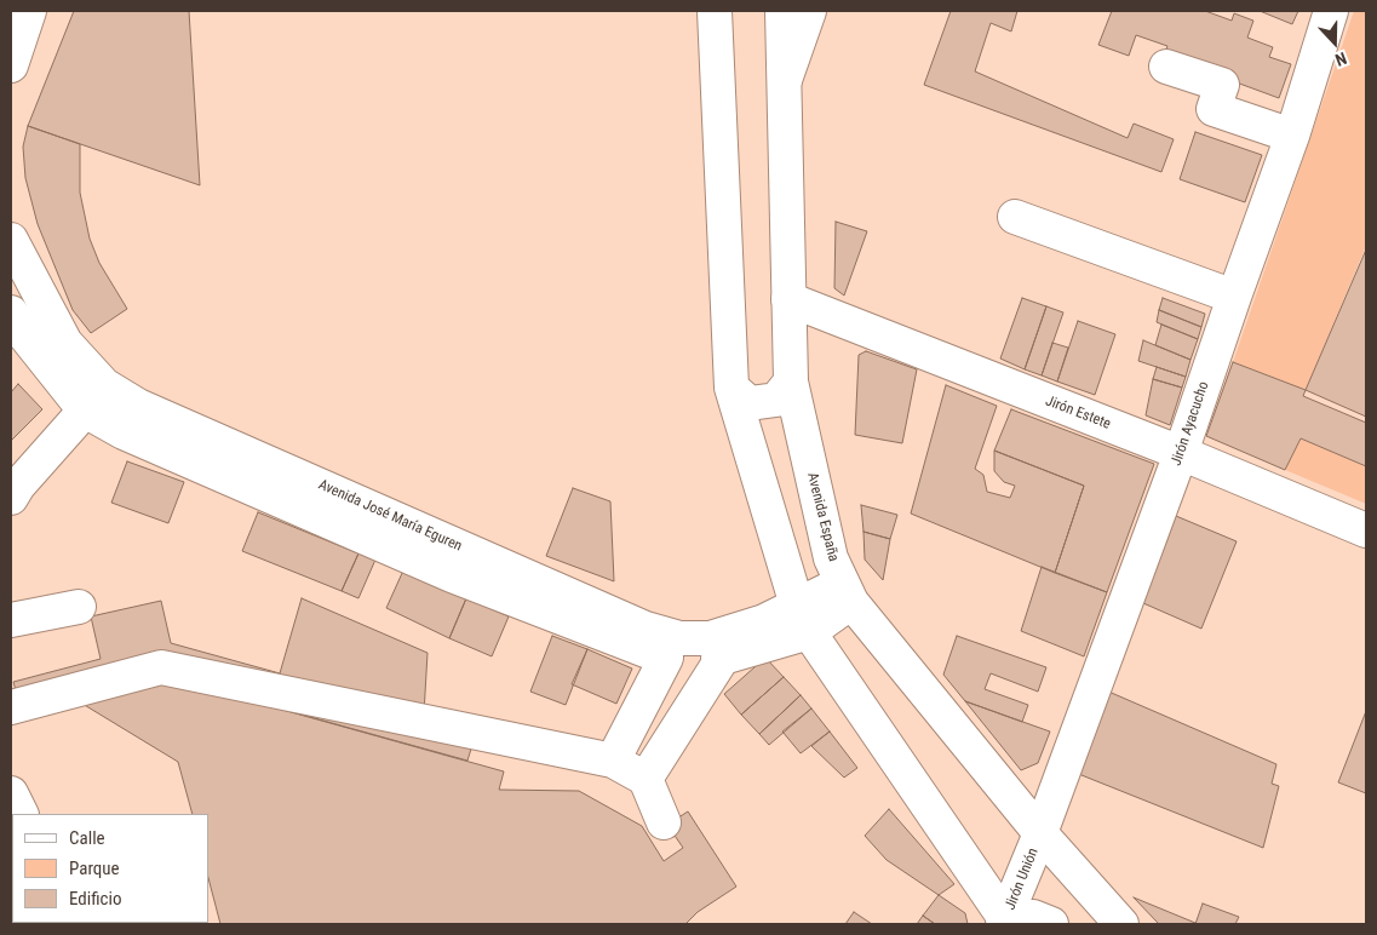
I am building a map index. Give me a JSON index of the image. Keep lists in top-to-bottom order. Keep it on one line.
{"streets":{"main road":["Jirón Estete","Jirón Ayacucho","Avenida José María Eguren","Avenida España","Jirón Unión"]},"crossings":[["Jirón Estete","Jirón Ayacucho"],["Jirón Estete","Avenida España"],["Jirón Ayacucho","Avenida España"],["Jirón Ayacucho","Jirón Unión"],["Avenida José María Eguren","Avenida España"],["Avenida España","Jirón Unión"]],"legend":["Calle","Parque","Edificio"],"north":"bottom"}
